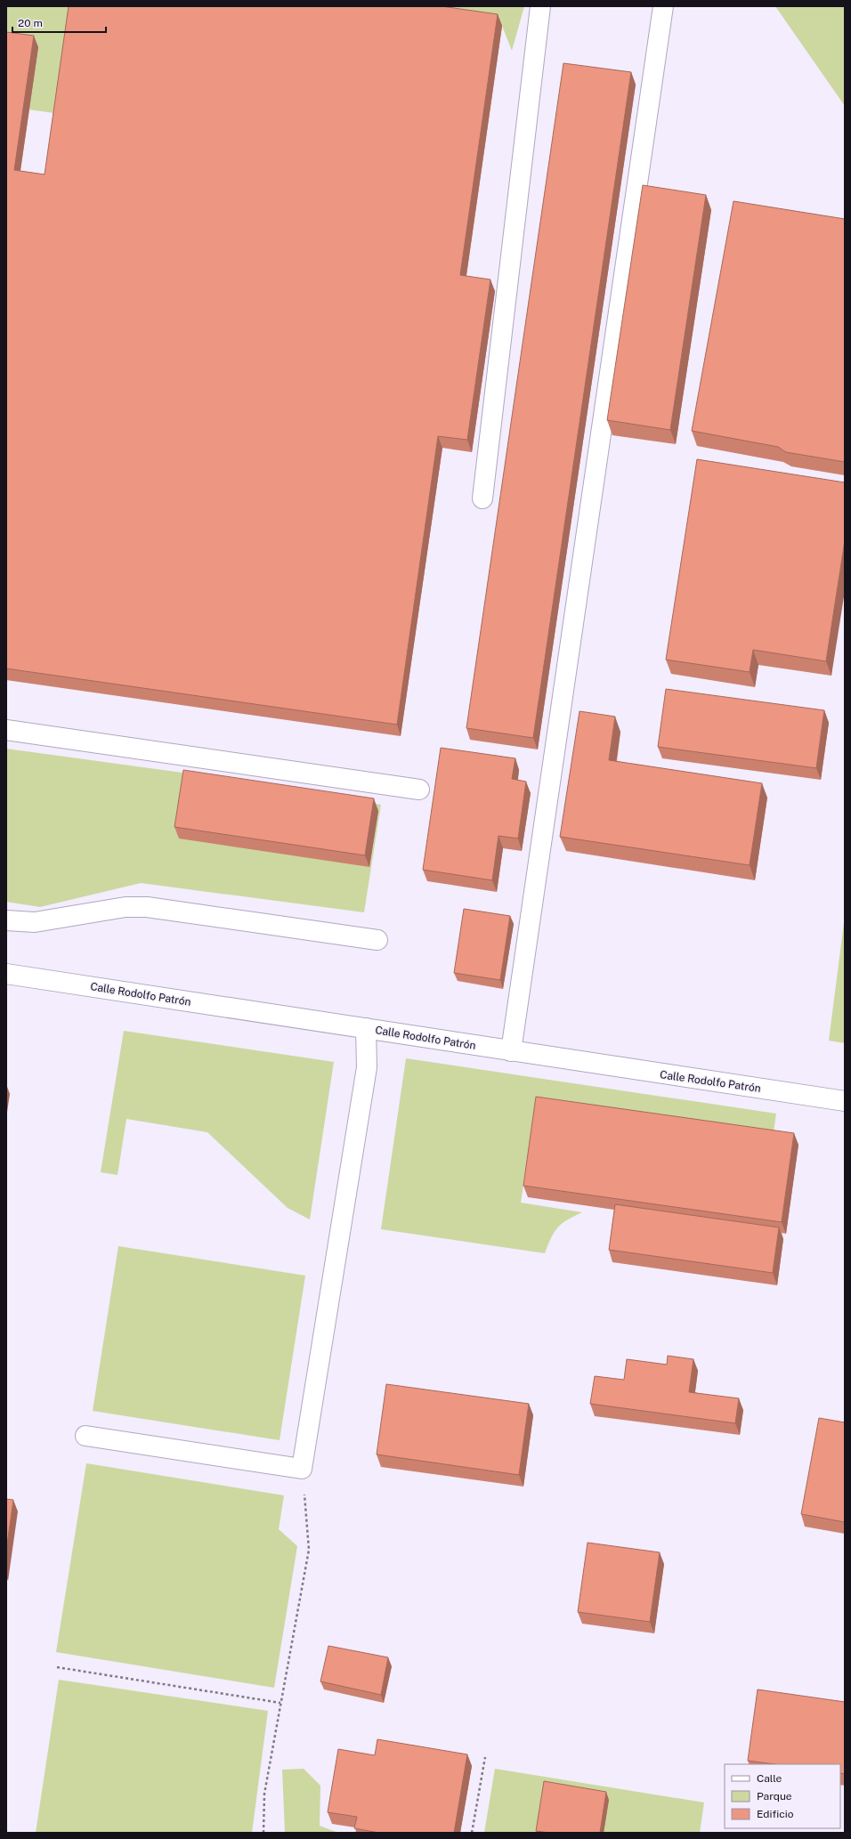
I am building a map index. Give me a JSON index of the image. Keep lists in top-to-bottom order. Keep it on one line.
{"streets":{"street":["Calle Rodolfo Patrón"]},"legend":["Calle","Parque","Edificio"],"scale_bar":"20 m"}
